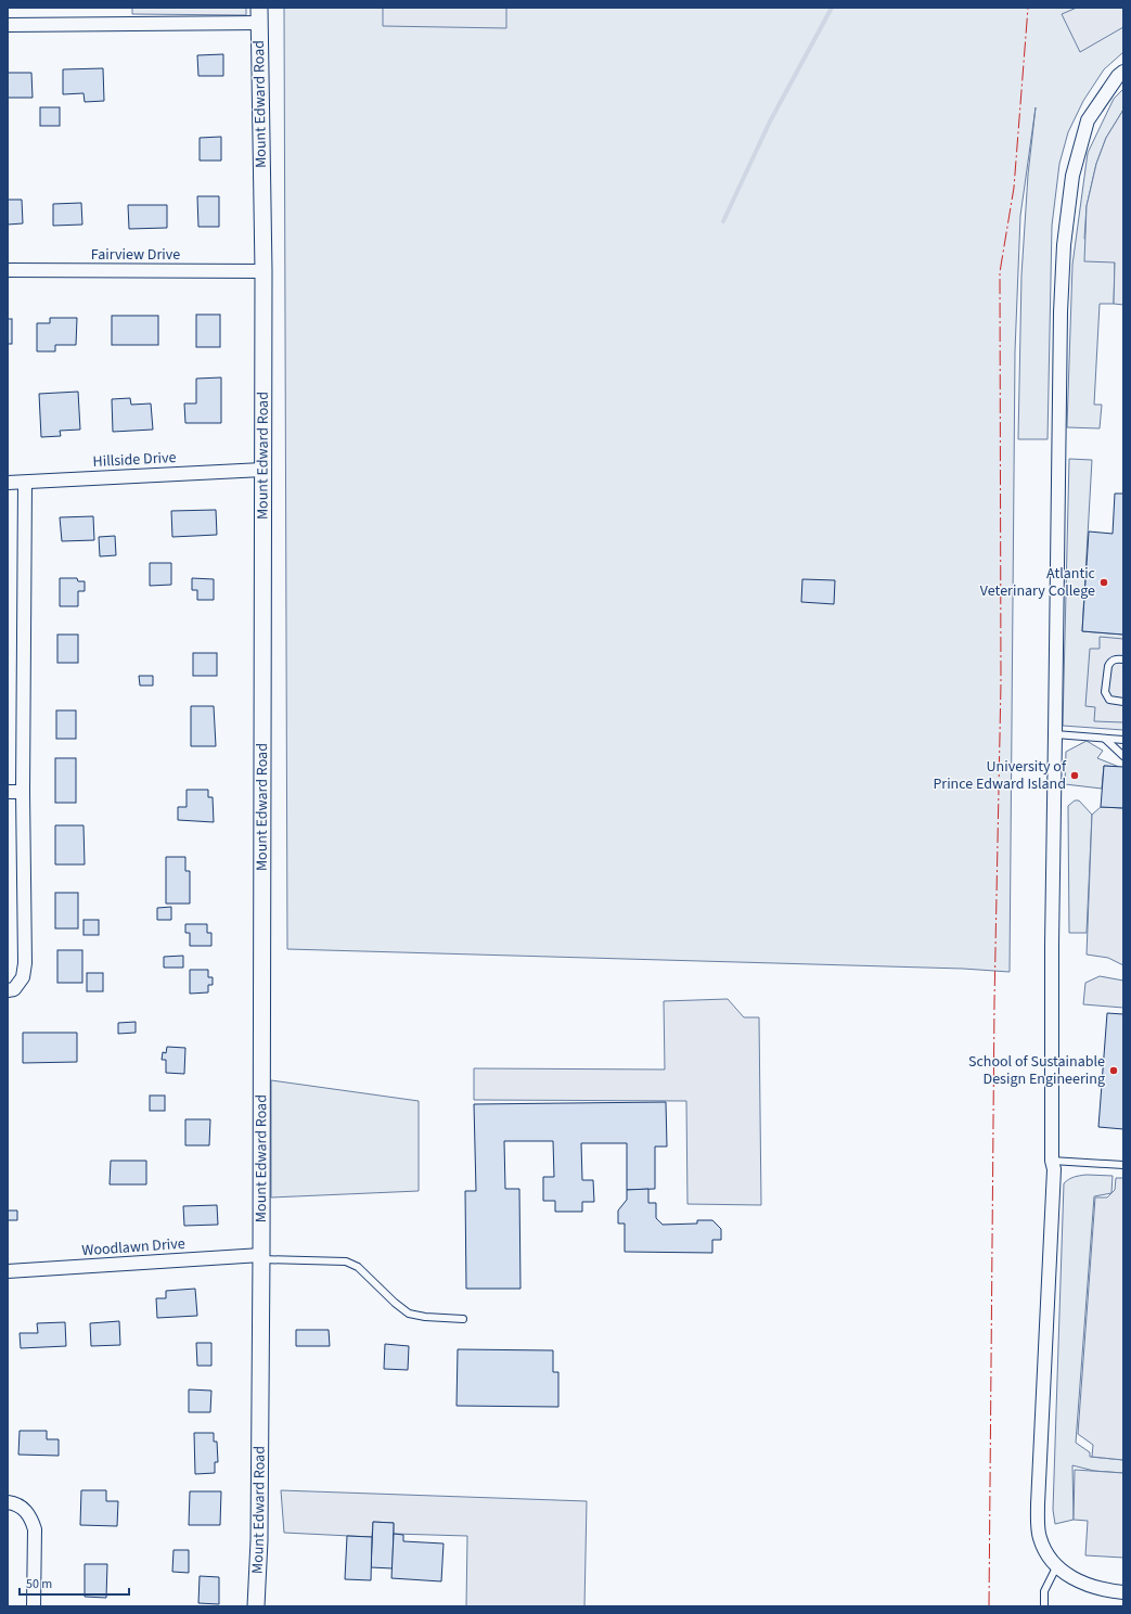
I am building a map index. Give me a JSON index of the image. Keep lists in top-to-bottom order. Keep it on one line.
{"streets":{"street":["Mount Edward Road","Fairview Drive","Hillside Drive","Woodlawn Drive"]},"crossings":[["Mount Edward Road","Fairview Drive"],["Mount Edward Road","Hillside Drive"],["Mount Edward Road","Woodlawn Drive"]],"places":["Atlantic Veterinary College","University of Prince Edward Island","School of Sustainable Design Engineering"],"scale_bar":"50 m"}
